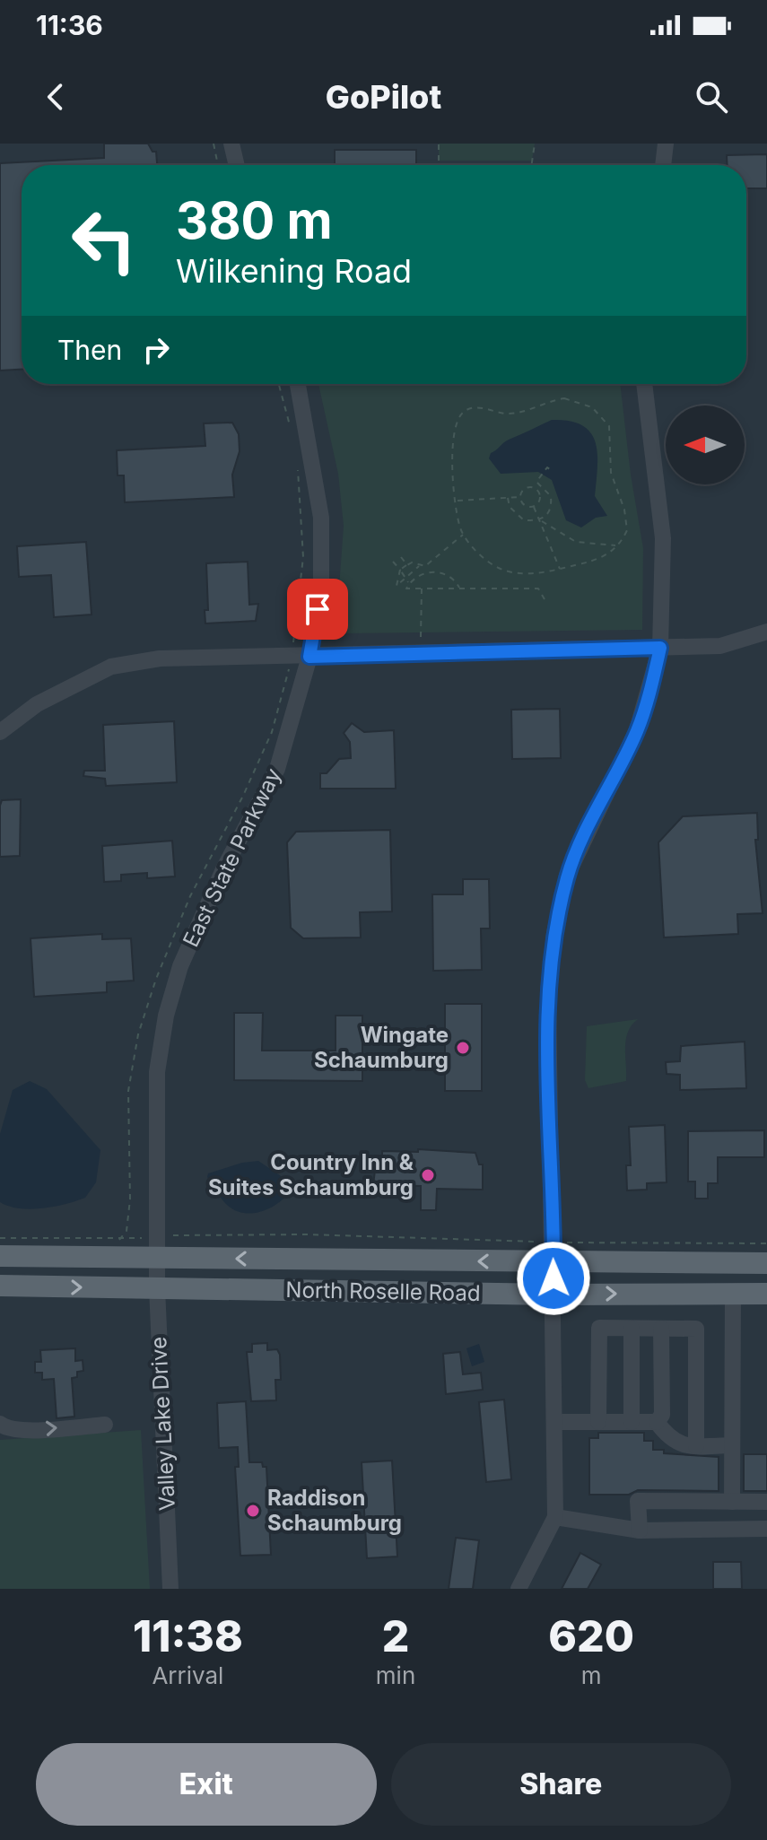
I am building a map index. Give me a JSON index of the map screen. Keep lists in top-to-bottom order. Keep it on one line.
{"streets":{"main road":["North Roselle Road"],"street":["East State Parkway","Valley Lake Drive"]},"crossings":[["East State Parkway","North Roselle Road"],["East State Parkway","Valley Lake Drive"],["North Roselle Road","Valley Lake Drive"]],"places":["Wingate Schaumburg","Country Inn & Suites Schaumburg","Raddison Schaumburg"],"north":"left","page":{"status":"11:36","header":"GoPilot","turn":["380 m","Wilkening Road"],"then":"Then","eta":["11:38","Arrival","2","min","620","m"],"buttons":["Exit","Share"]}}
